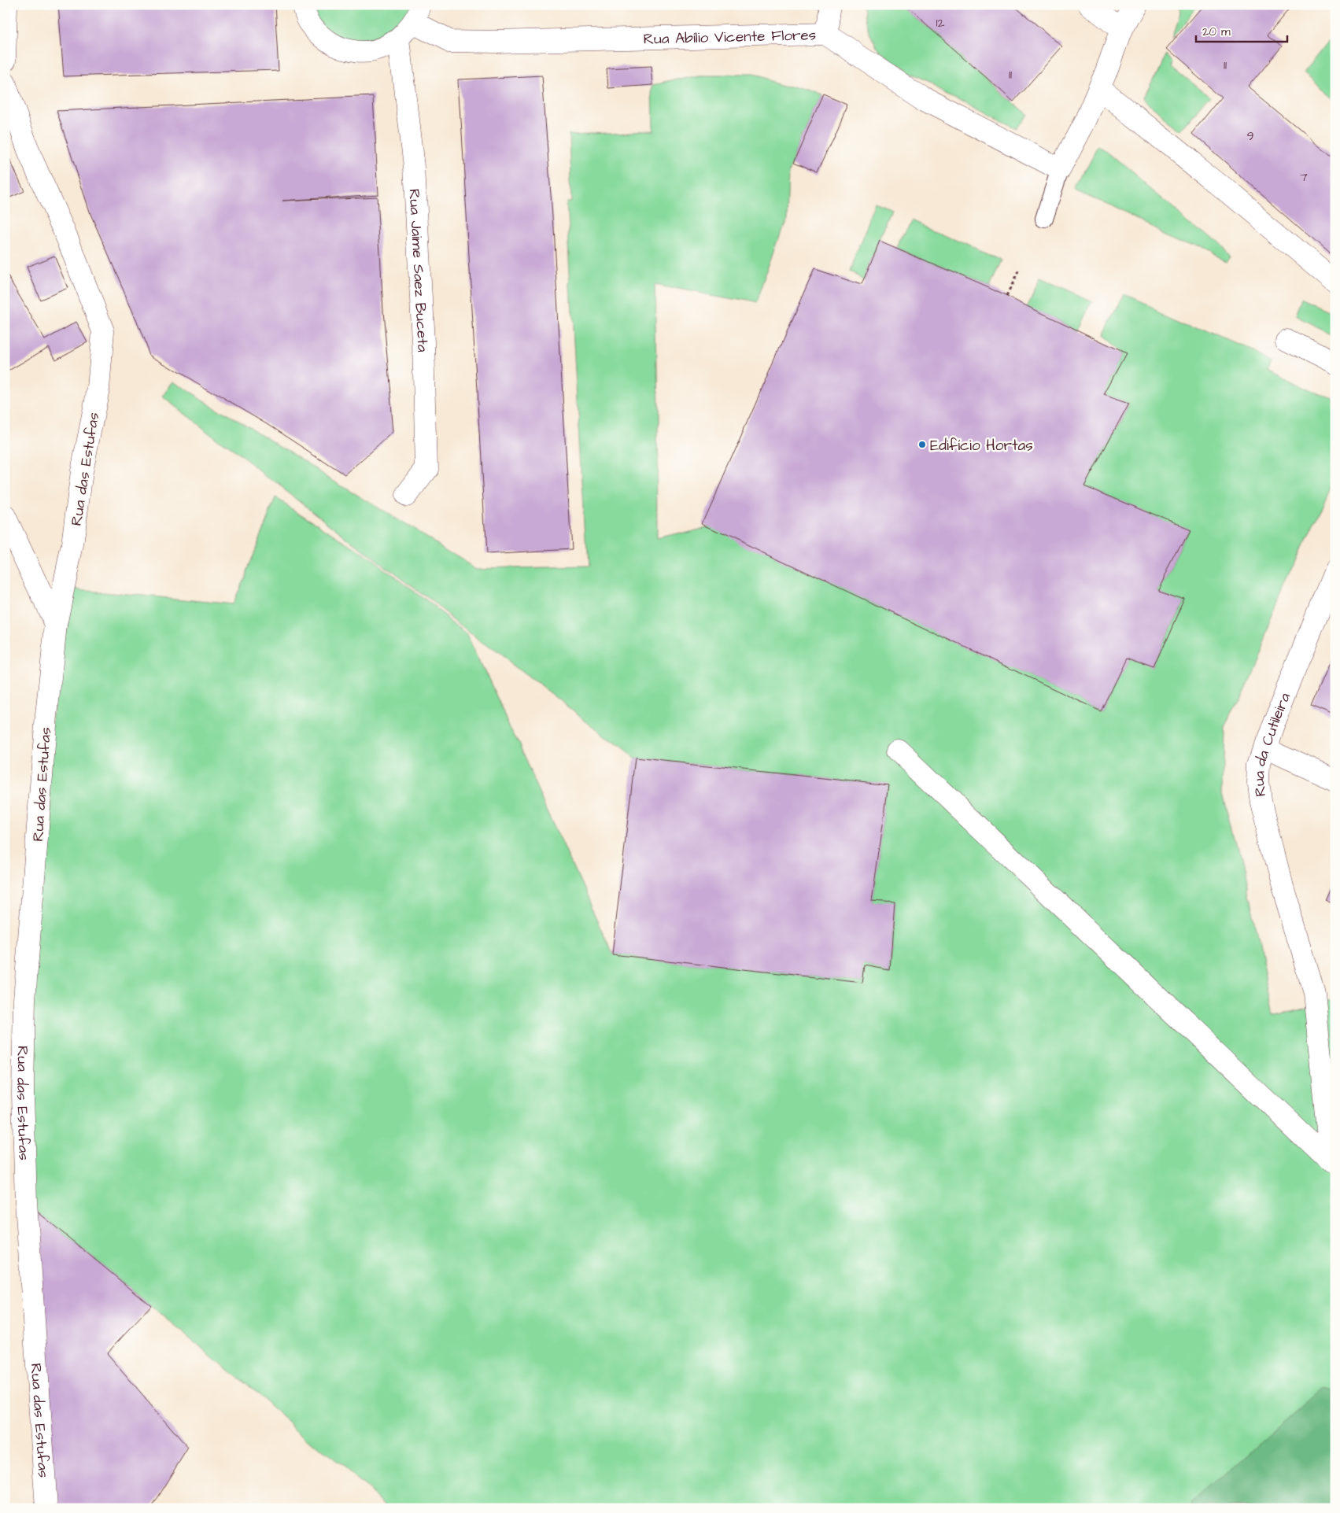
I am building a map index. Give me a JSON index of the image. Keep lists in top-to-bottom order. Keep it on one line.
{"streets":{"street":["Rua Abílio Vicente Flores","Rua Jaime Saez Buceta","Rua das Estufas","Rua da Cutileira"]},"crossings":[["Rua Abílio Vicente Flores","Rua Jaime Saez Buceta"]],"places":["Edifício Hortas"],"house_numbers":["12","11","11","9","7"],"scale_bar":"20 m"}
